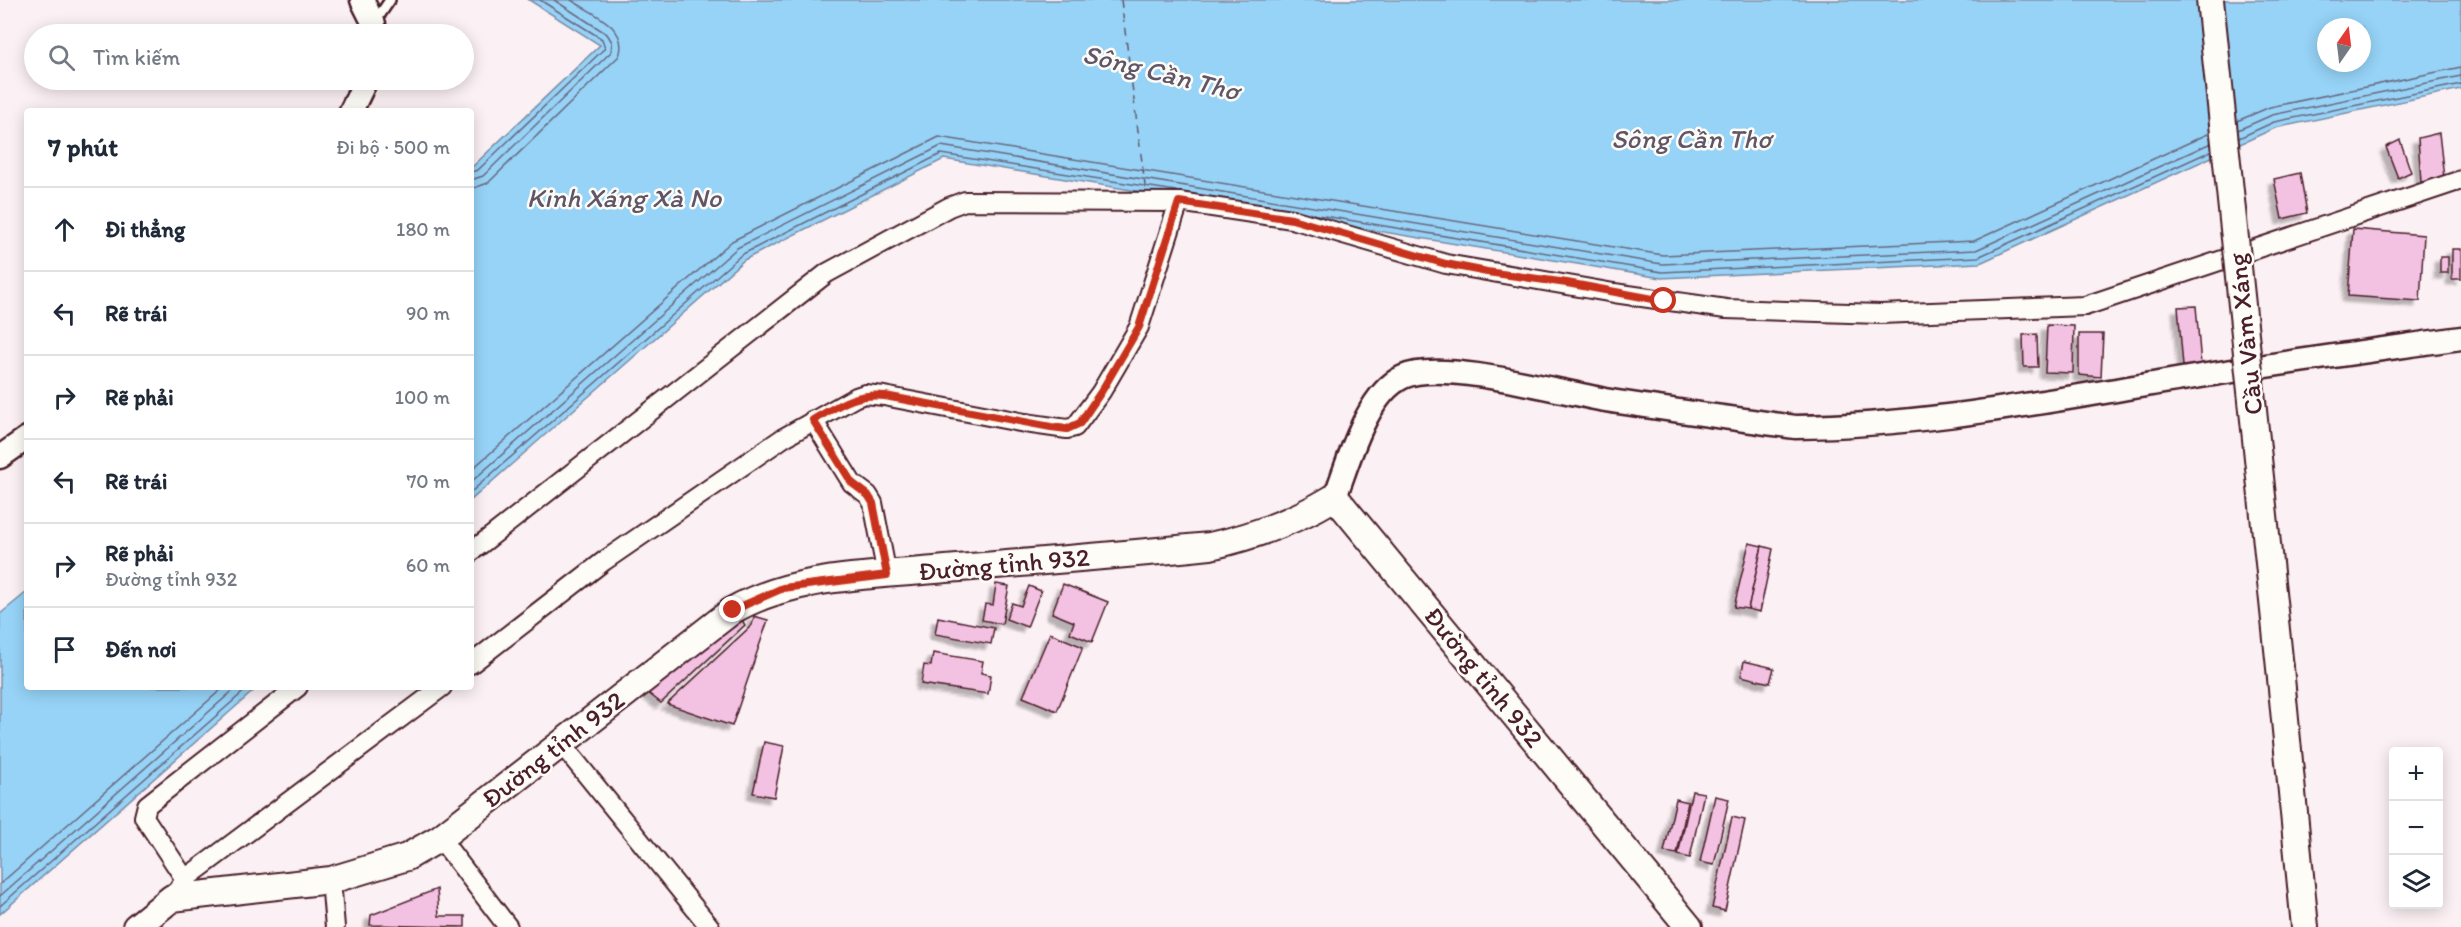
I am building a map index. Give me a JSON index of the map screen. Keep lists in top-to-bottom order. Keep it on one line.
{"streets":{"main road":["Cầu Vàm Xáng","Đường tỉnh 932"]},"water":["Sông Cần Thơ","Kinh Xáng Xà No"],"north":"top","page":{"search":"Tìm kiếm","heading":["7 phút","Đi bộ · 500 m"],"list":[["Đi thẳng","180 m"],["Rẽ trái","90 m"],["Rẽ phải","100 m"],["Rẽ trái","70 m"],["Rẽ phải","Đường tỉnh 932","60 m"],"Đến nơi"],"map_buttons":["+","−"]}}
